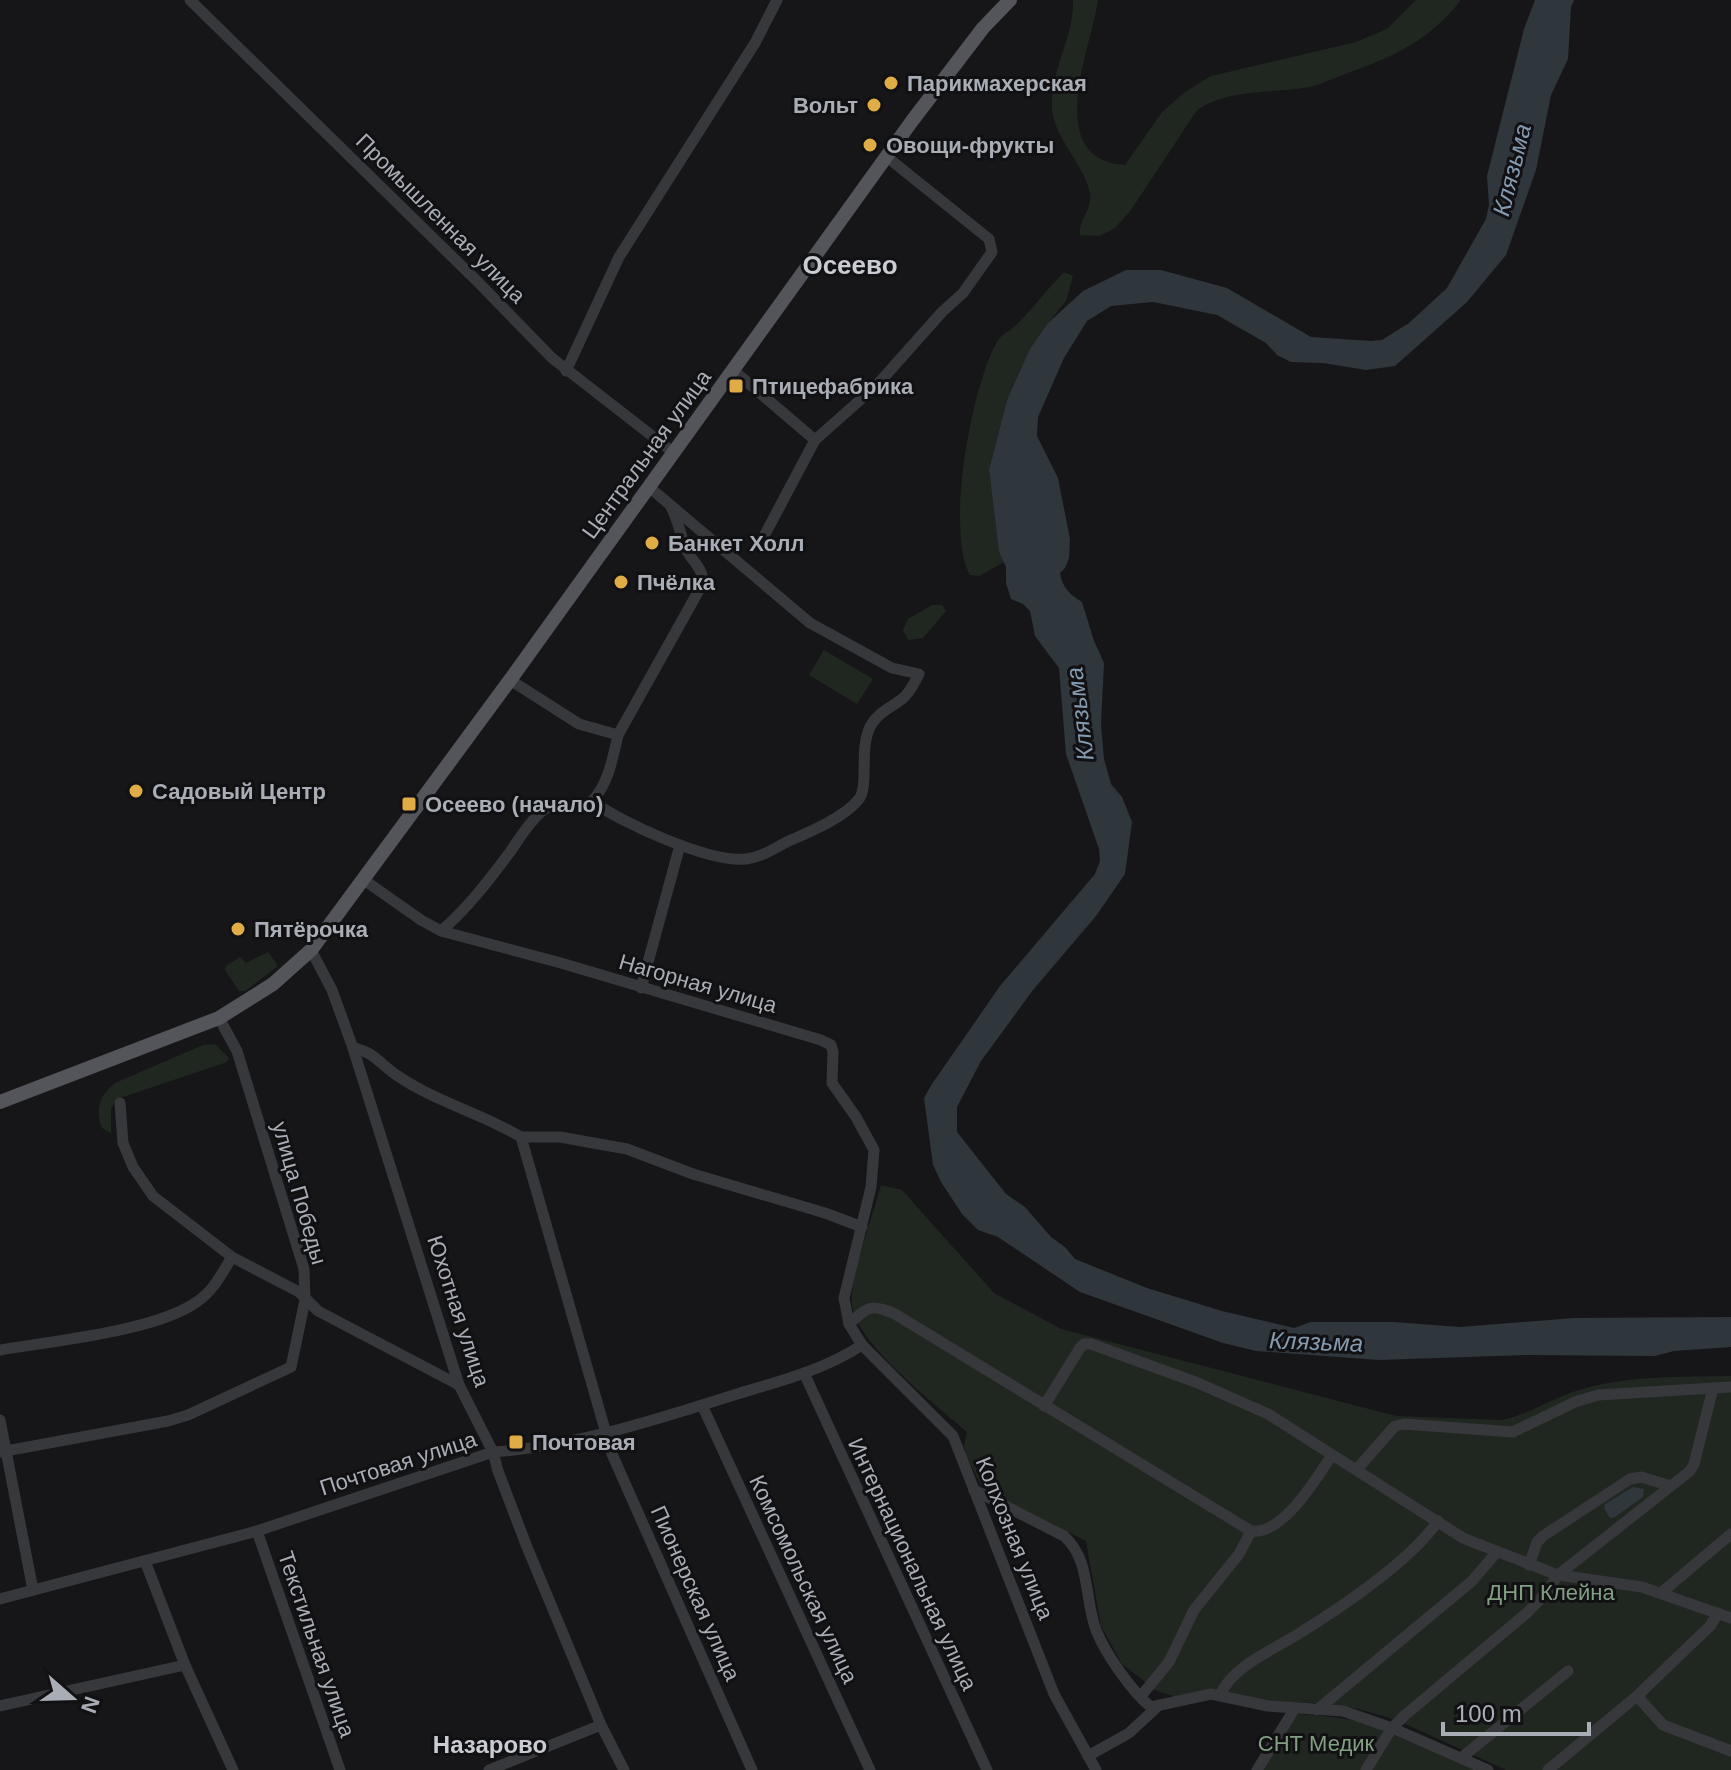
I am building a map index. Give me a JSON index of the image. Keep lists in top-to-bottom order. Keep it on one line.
{"streets":{"main road":["Центральная улица"],"street":["Промышленная улица","Нагорная улица","улица Победы","Юхотная улица","Почтовая улица","Колхозная улица","Интернациональная улица","Комсомольская улица","Пионерская улица","Текстильная улица"]},"crossings":[["Промышленная улица","Центральная улица"],["Центральная улица","Нагорная улица"],["Центральная улица","улица Победы"],["Центральная улица","Юхотная улица"],["Юхотная улица","Почтовая улица"],["Почтовая улица","Колхозная улица"],["Почтовая улица","Интернациональная улица"],["Почтовая улица","Комсомольская улица"],["Почтовая улица","Пионерская улица"],["Почтовая улица","Текстильная улица"]],"districts":["Осеево","Назарово"],"water":["Клязьма"],"parks":["ДНП Клейна","СНТ Медик"],"places":{"other":["Парикмахерская","Вольт","Овощи-фрукты","Банкет Холл","Пчёлка","Садовый Центр","Пятёрочка"],"transit":["Птицефабрика","Осеево (начало)","Почтовая"]},"scale_bar":"100 m","north":"right"}
